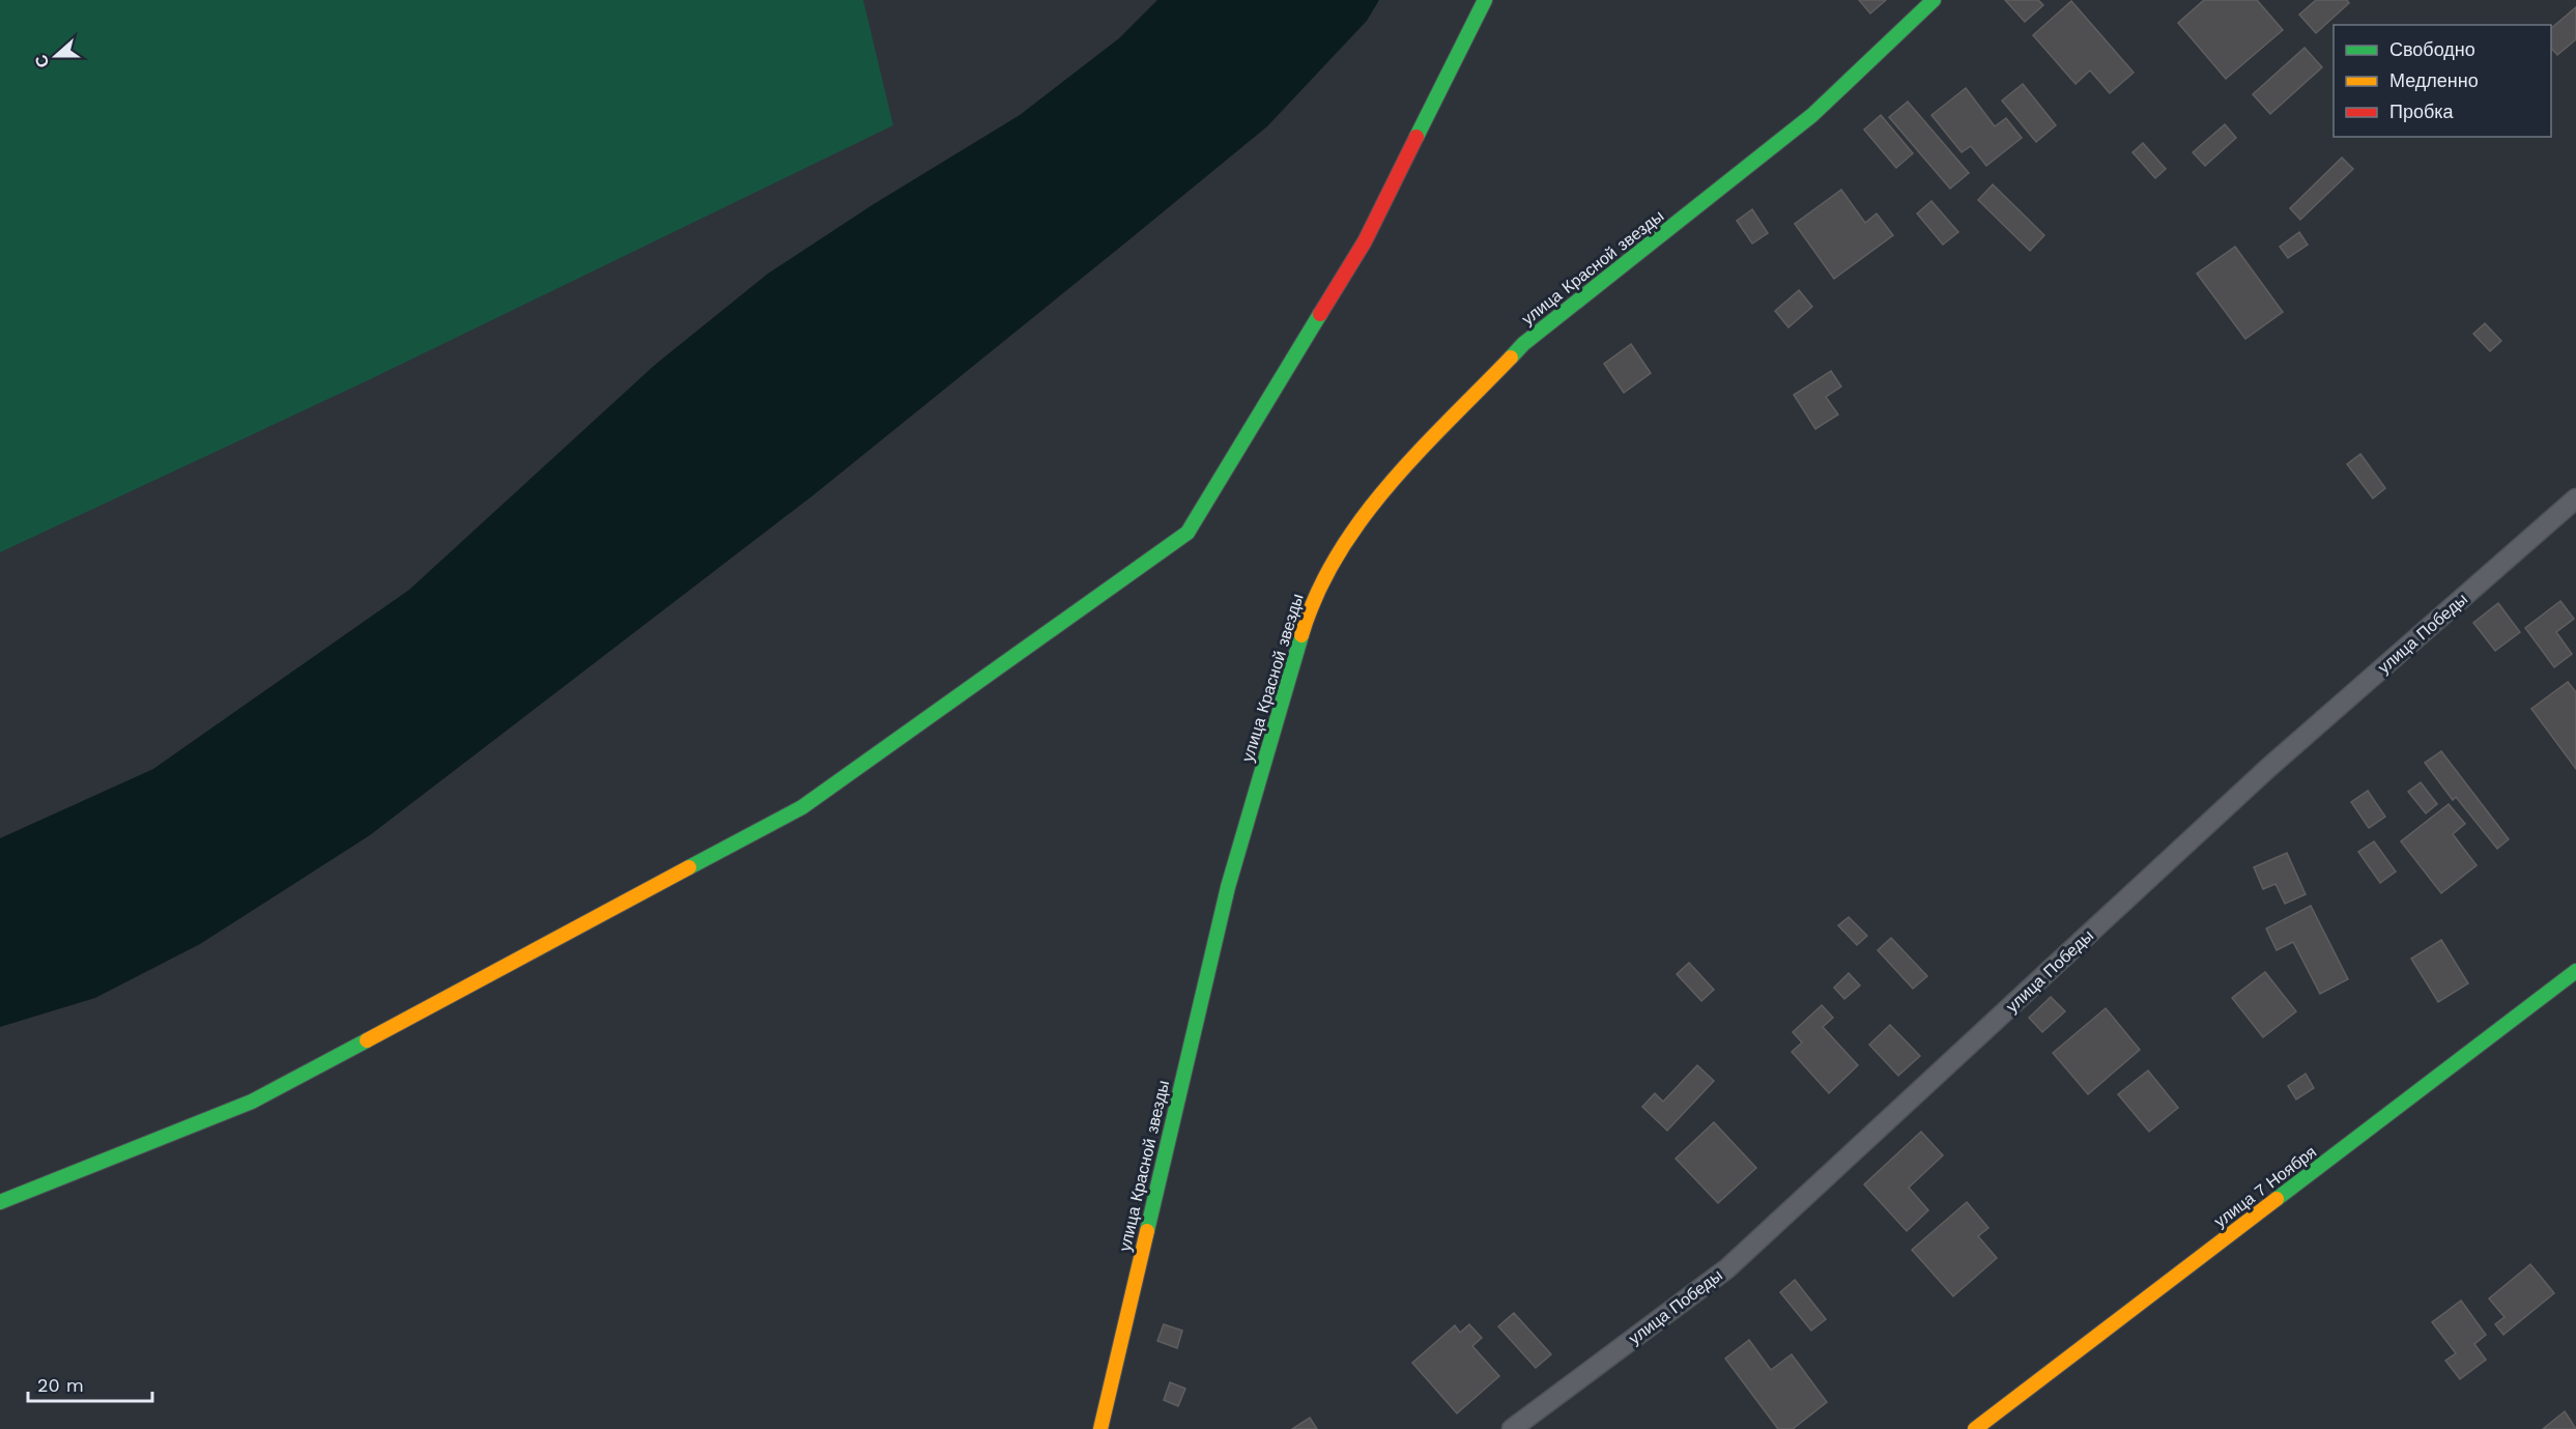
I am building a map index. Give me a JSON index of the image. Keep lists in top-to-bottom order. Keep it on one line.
{"streets":{"street":["улица Красной звезды","улица 7 Ноября"],"lane":["улица Победы"]},"legend":["Свободно","Медленно","Пробка"],"scale_bar":"20 m","north":"left"}
